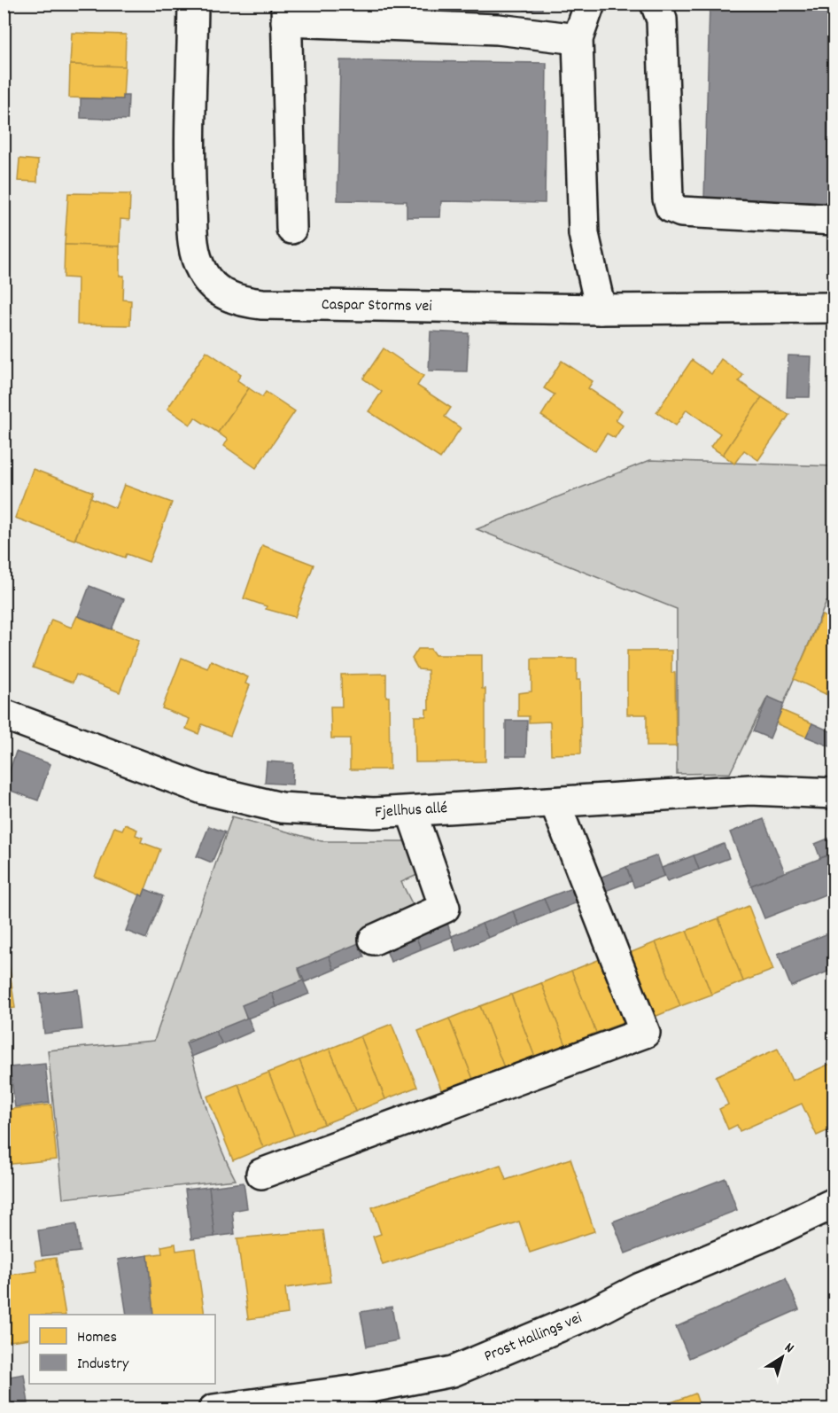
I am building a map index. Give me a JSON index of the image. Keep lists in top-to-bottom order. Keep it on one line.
{"streets":{"street":["Caspar Storms vei","Fjellhus allé","Prost Hallings vei"]},"legend":["Homes","Industry"],"north":"top right"}
